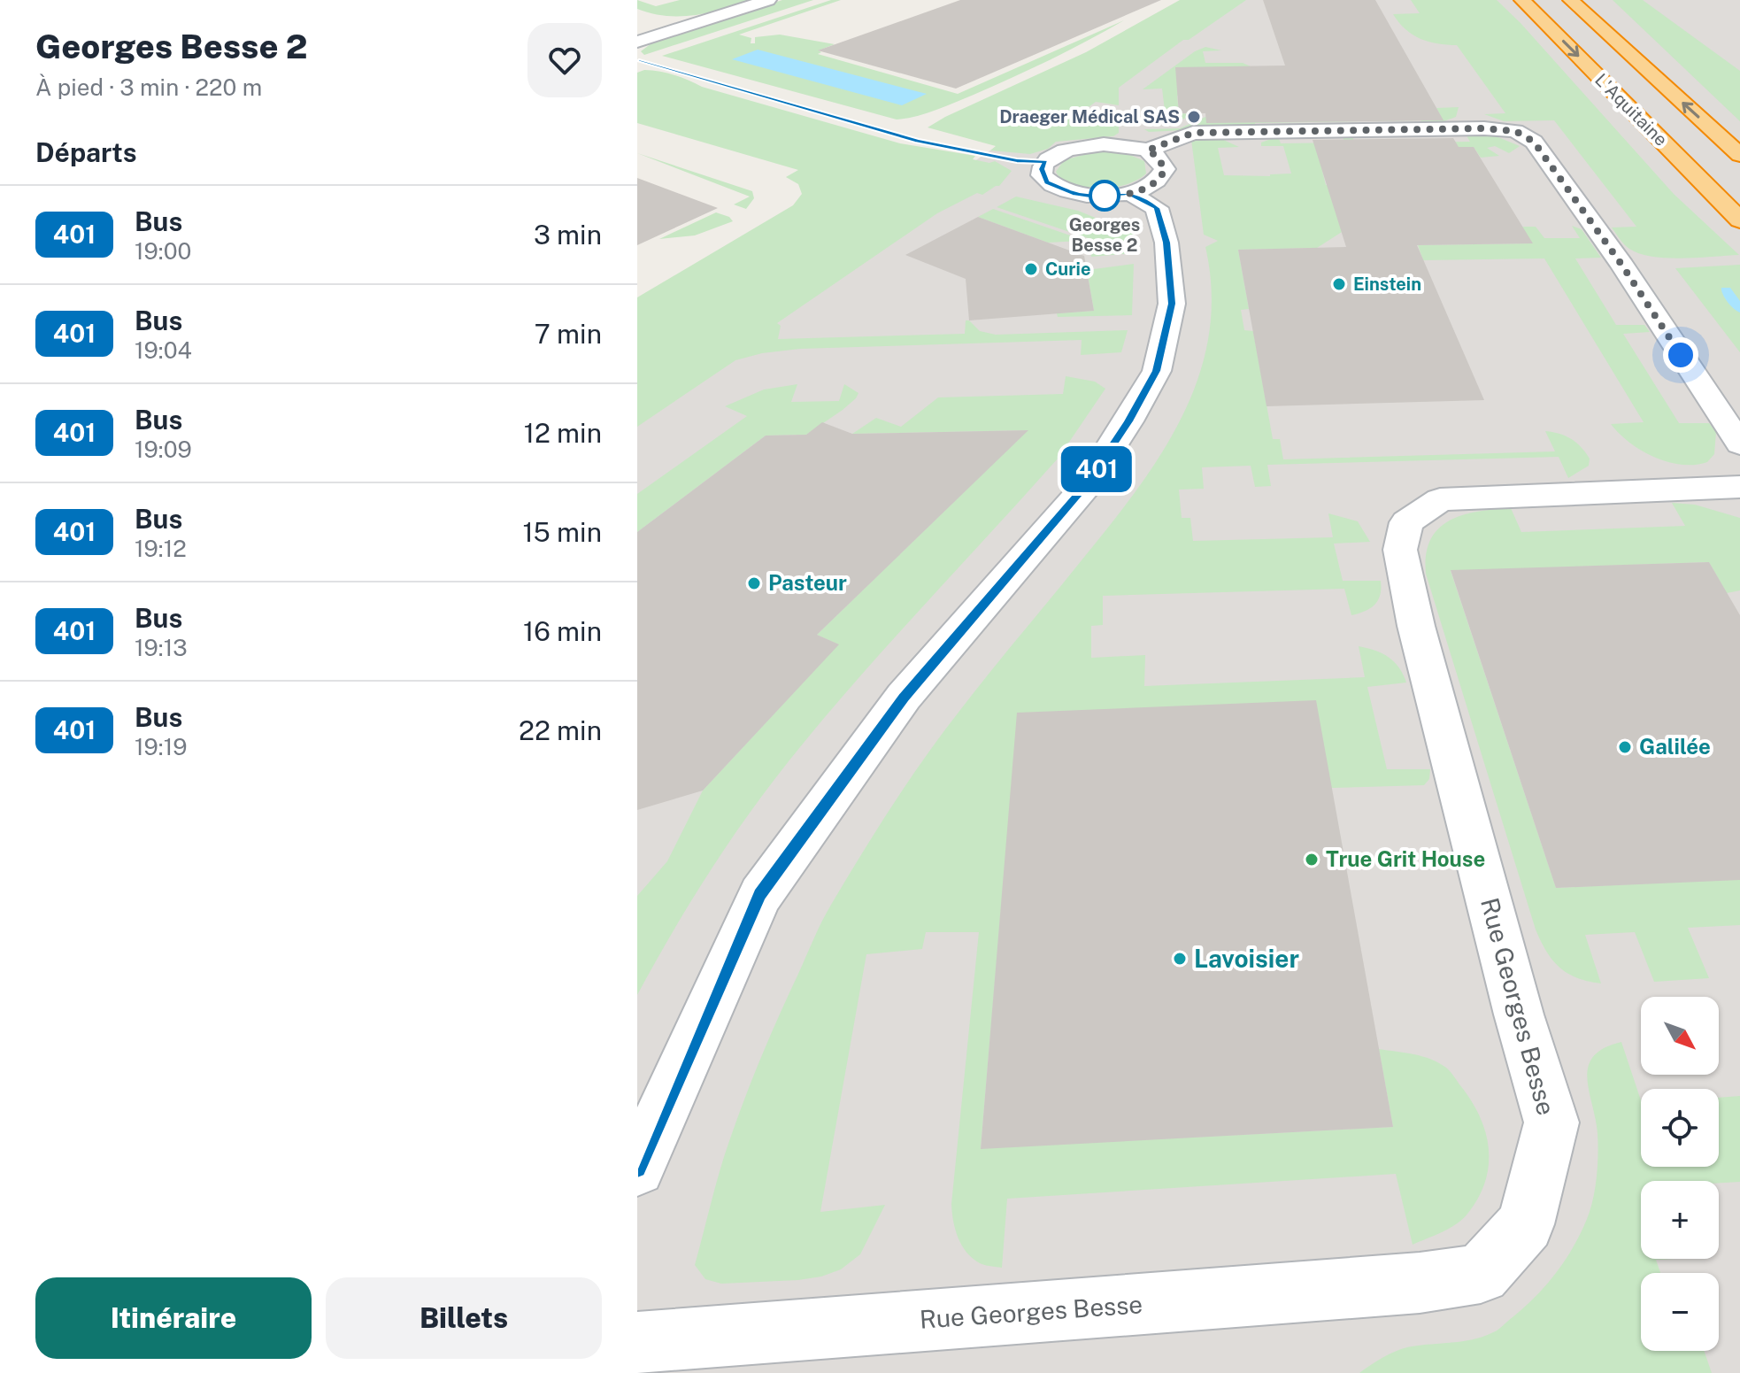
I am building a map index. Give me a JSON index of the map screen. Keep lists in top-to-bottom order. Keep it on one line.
{"streets":{"highway":["L'Aquitaine"],"street":["Rue Georges Besse"]},"places":["Draeger Médical SAS","Georges Besse 2","Curie","Einstein","Pasteur","Galilée","True Grit House","Lavoisier"],"lines":["bus line 401"],"north":"bottom right","page":{"heading":[["Georges Besse 2","À pied · 3 min · 220 m"],"Départs"],"on_map":"401","list":[{"mark":"401","name":"Bus","note":"19:00","value":"3 min"},{"mark":"401","name":"Bus","note":"19:04","value":"7 min"},{"mark":"401","name":"Bus","note":"19:09","value":"12 min"},{"mark":"401","name":"Bus","note":"19:12","value":"15 min"},{"mark":"401","name":"Bus","note":"19:13","value":"16 min"},{"mark":"401","name":"Bus","note":"19:19","value":"22 min"}],"map_buttons":["+","−"],"buttons":["Itinéraire","Billets"]}}
